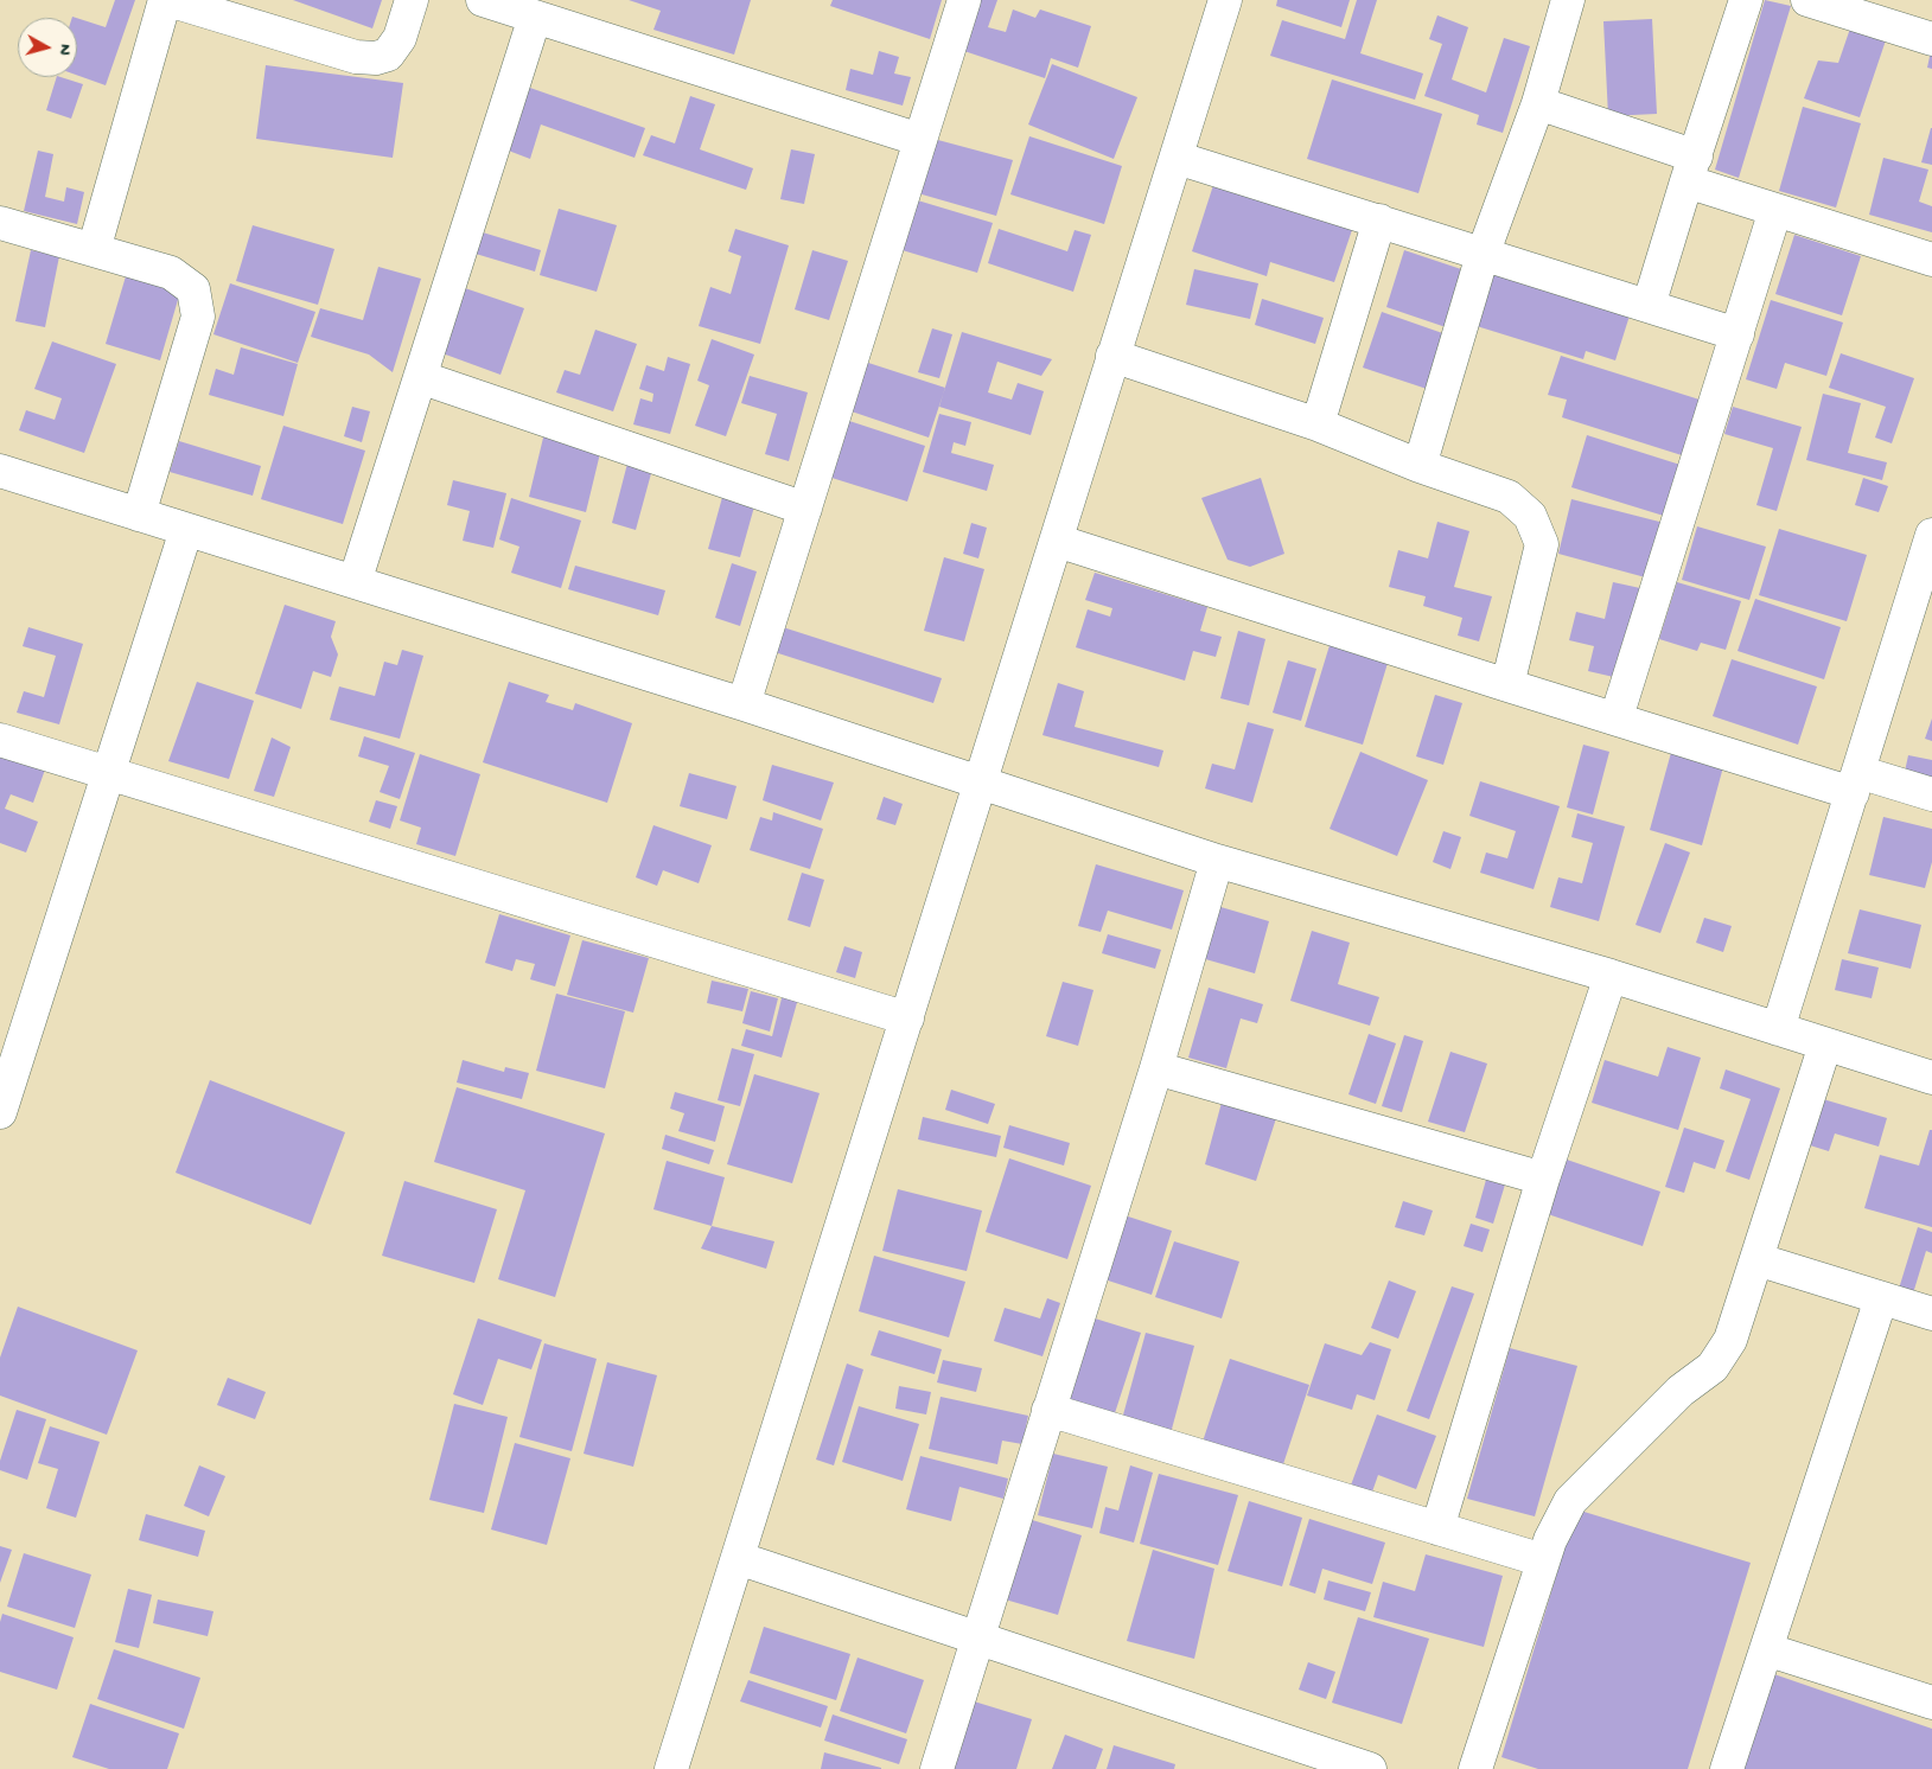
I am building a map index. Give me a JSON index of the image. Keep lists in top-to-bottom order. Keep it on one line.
{"north":"right"}
